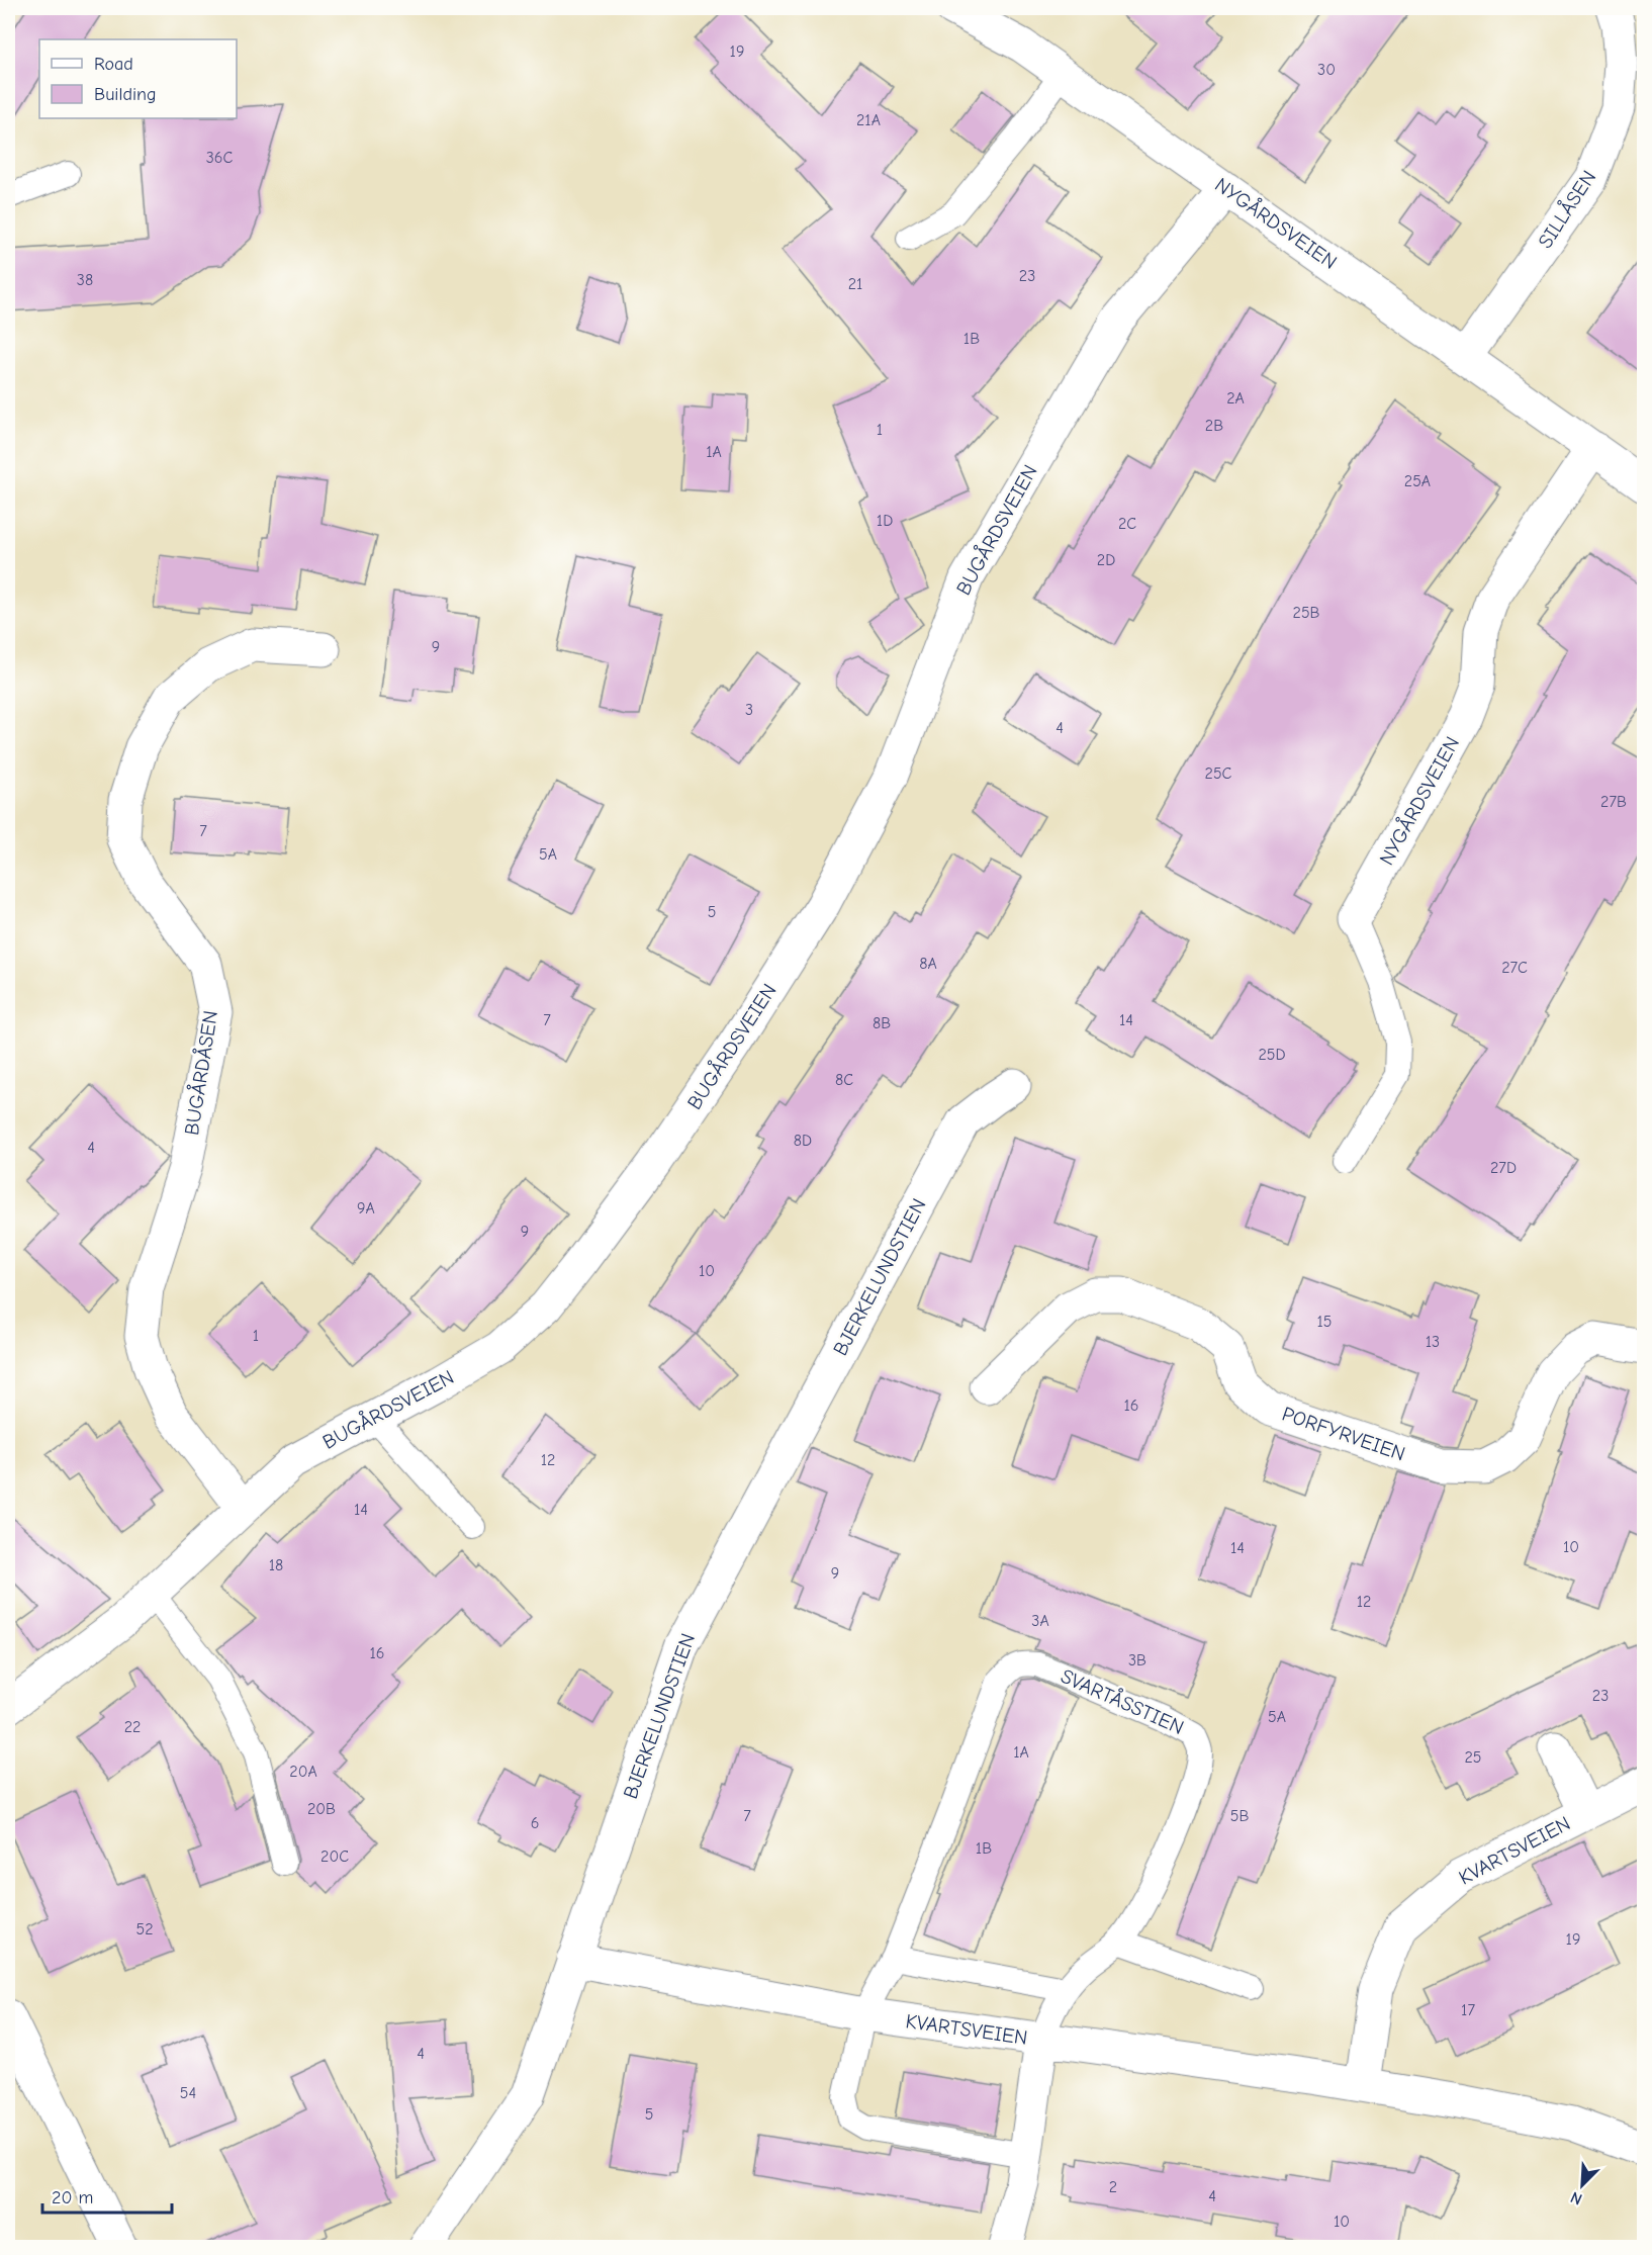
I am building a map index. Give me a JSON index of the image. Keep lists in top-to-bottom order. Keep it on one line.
{"streets":{"street":["SILLÅSEN","NYGÅRDSVEIEN","BUGÅRDSVEIEN","BUGÅRDÅSEN","BJERKELUNDSTIEN","PORFYRVEIEN","SVARTÅSSTIEN","KVARTSVEIEN"]},"crossings":[["SILLÅSEN","NYGÅRDSVEIEN"],["NYGÅRDSVEIEN","BUGÅRDSVEIEN"],["BUGÅRDSVEIEN","BUGÅRDÅSEN"],["BJERKELUNDSTIEN","KVARTSVEIEN"],["SVARTÅSSTIEN","KVARTSVEIEN"]],"house_numbers":["19","30","21A","36C","23","38","21","1B","2A","2B","1","1A","25A","1D","2C","2D","25B","9","3","4","25C","27B","7","5A","5","8A","27C","7","14","8B","25D","8C","8D","4","27D","9A","9","10","15","1","13","16","12","14","10","14","18","9","12","3A","16","3B","23","5A","22","1A","25","20A","20B","7","5B","6","1B","20C","52","19","17","4","54","5","2","4","10"],"legend":["Road","Building"],"scale_bar":"20 m","north":"bottom left"}
